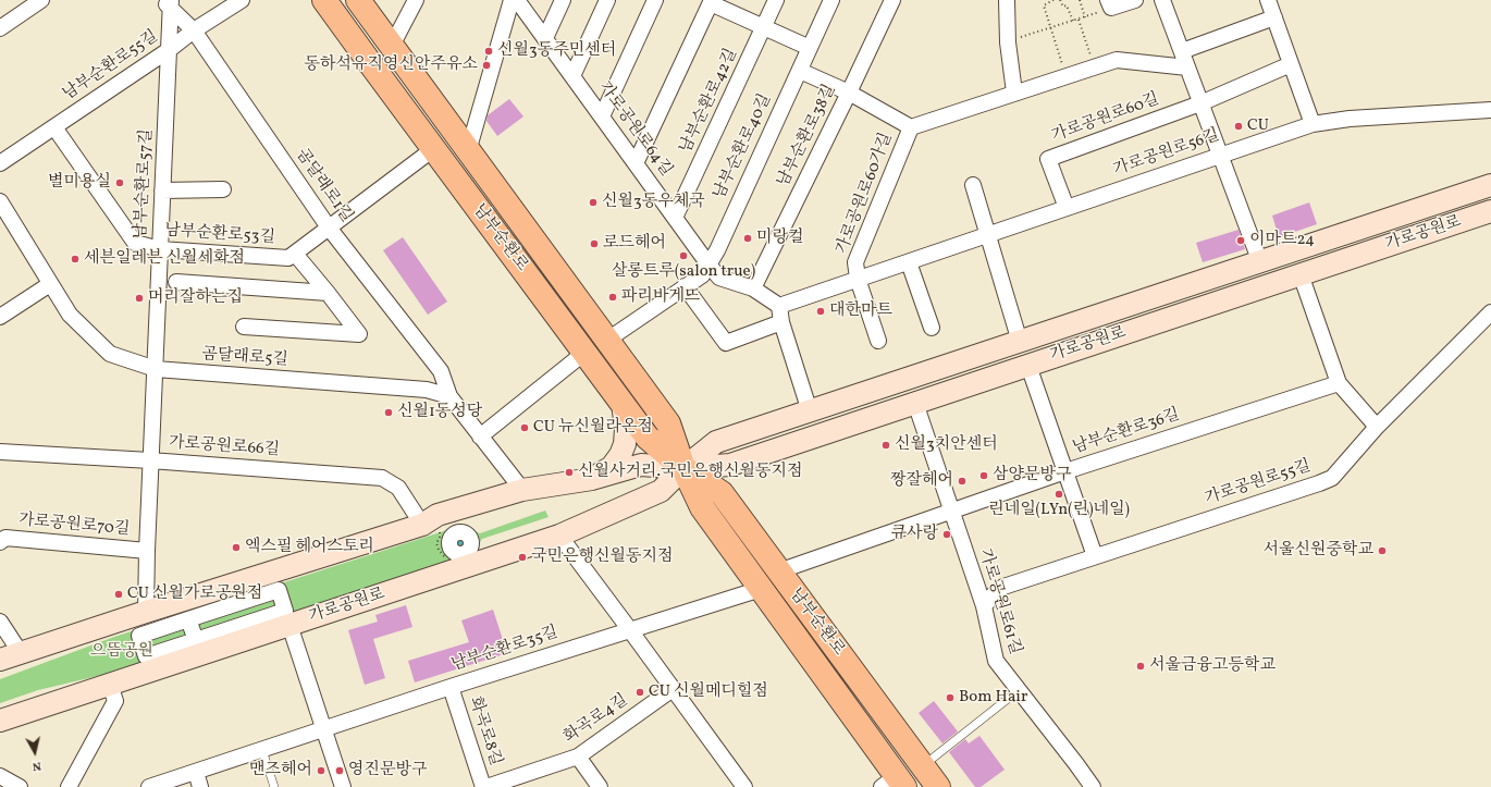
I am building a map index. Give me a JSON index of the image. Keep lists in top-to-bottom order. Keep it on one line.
{"streets":{"main road":["가로공원로","남부순환로"],"street":["남부순환로55길","남부순환로42길","가로공원로60길","가로공원로64길","남부순환로38길","남부순환로40길","가로공원로56길","남부순환로57길","곰달래로1길","가로공원로60가길","남부순환로53길","곰달래로5길","남부순환로36길","가로공원로66길","가로공원로55길","가로공원로70길","가로공원로61길","남부순환로35길","화곡로4길","화곡로8길"]},"crossings":[["남부순환로55길","남부순환로57길"],["남부순환로55길","곰달래로1길"],["남부순환로55길","남부순환로53길"],["남부순환로42길","가로공원로64길"],["가로공원로60길","가로공원로56길"],["가로공원로64길","남부순환로38길"],["가로공원로64길","남부순환로40길"],["가로공원로64길","가로공원로56길"],["남부순환로40길","남부순환로"],["가로공원로56길","가로공원로60가길"],["남부순환로57길","곰달래로1길"],["남부순환로57길","남부순환로53길"],["남부순환로57길","곰달래로5길"],["남부순환로57길","가로공원로66길"],["곰달래로1길","남부순환로53길"],["곰달래로1길","곰달래로5길"],["가로공원로","남부순환로"],["가로공원로","가로공원로66길"],["가로공원로","가로공원로61길"],["남부순환로53길","남부순환로"],["남부순환로","남부순환로36길"],["남부순환로","남부순환로35길"],["남부순환로36길","가로공원로61길"],["가로공원로55길","가로공원로61길"],["남부순환로35길","화곡로8길"]],"parks":["으뜸공원"],"places":["신월3동주민센터","동하석유직영신안주유소","CU","별미용실","신월3동우체국","미랑컬","이마트24","로드헤어","살롱트루(salon true)","세븐일레븐 신월세화점","파리바게뜨","머리잘하는집","대한마트","신월1동성당","CU 뉴신월라온점","신월3치안센터","신월사거리.국민은행신월동지점","삼양문방구","짱잘헤어","린네일(LYn(린)네일)","큐사랑","엑스필 헤어스토리","서울신원중학교","국민은행신월동지점","CU 신월가로공원점","서울금융고등학교","CU 신월메디힐점","Bom Hair","맨즈헤어","영진문방구"],"north":"bottom"}
